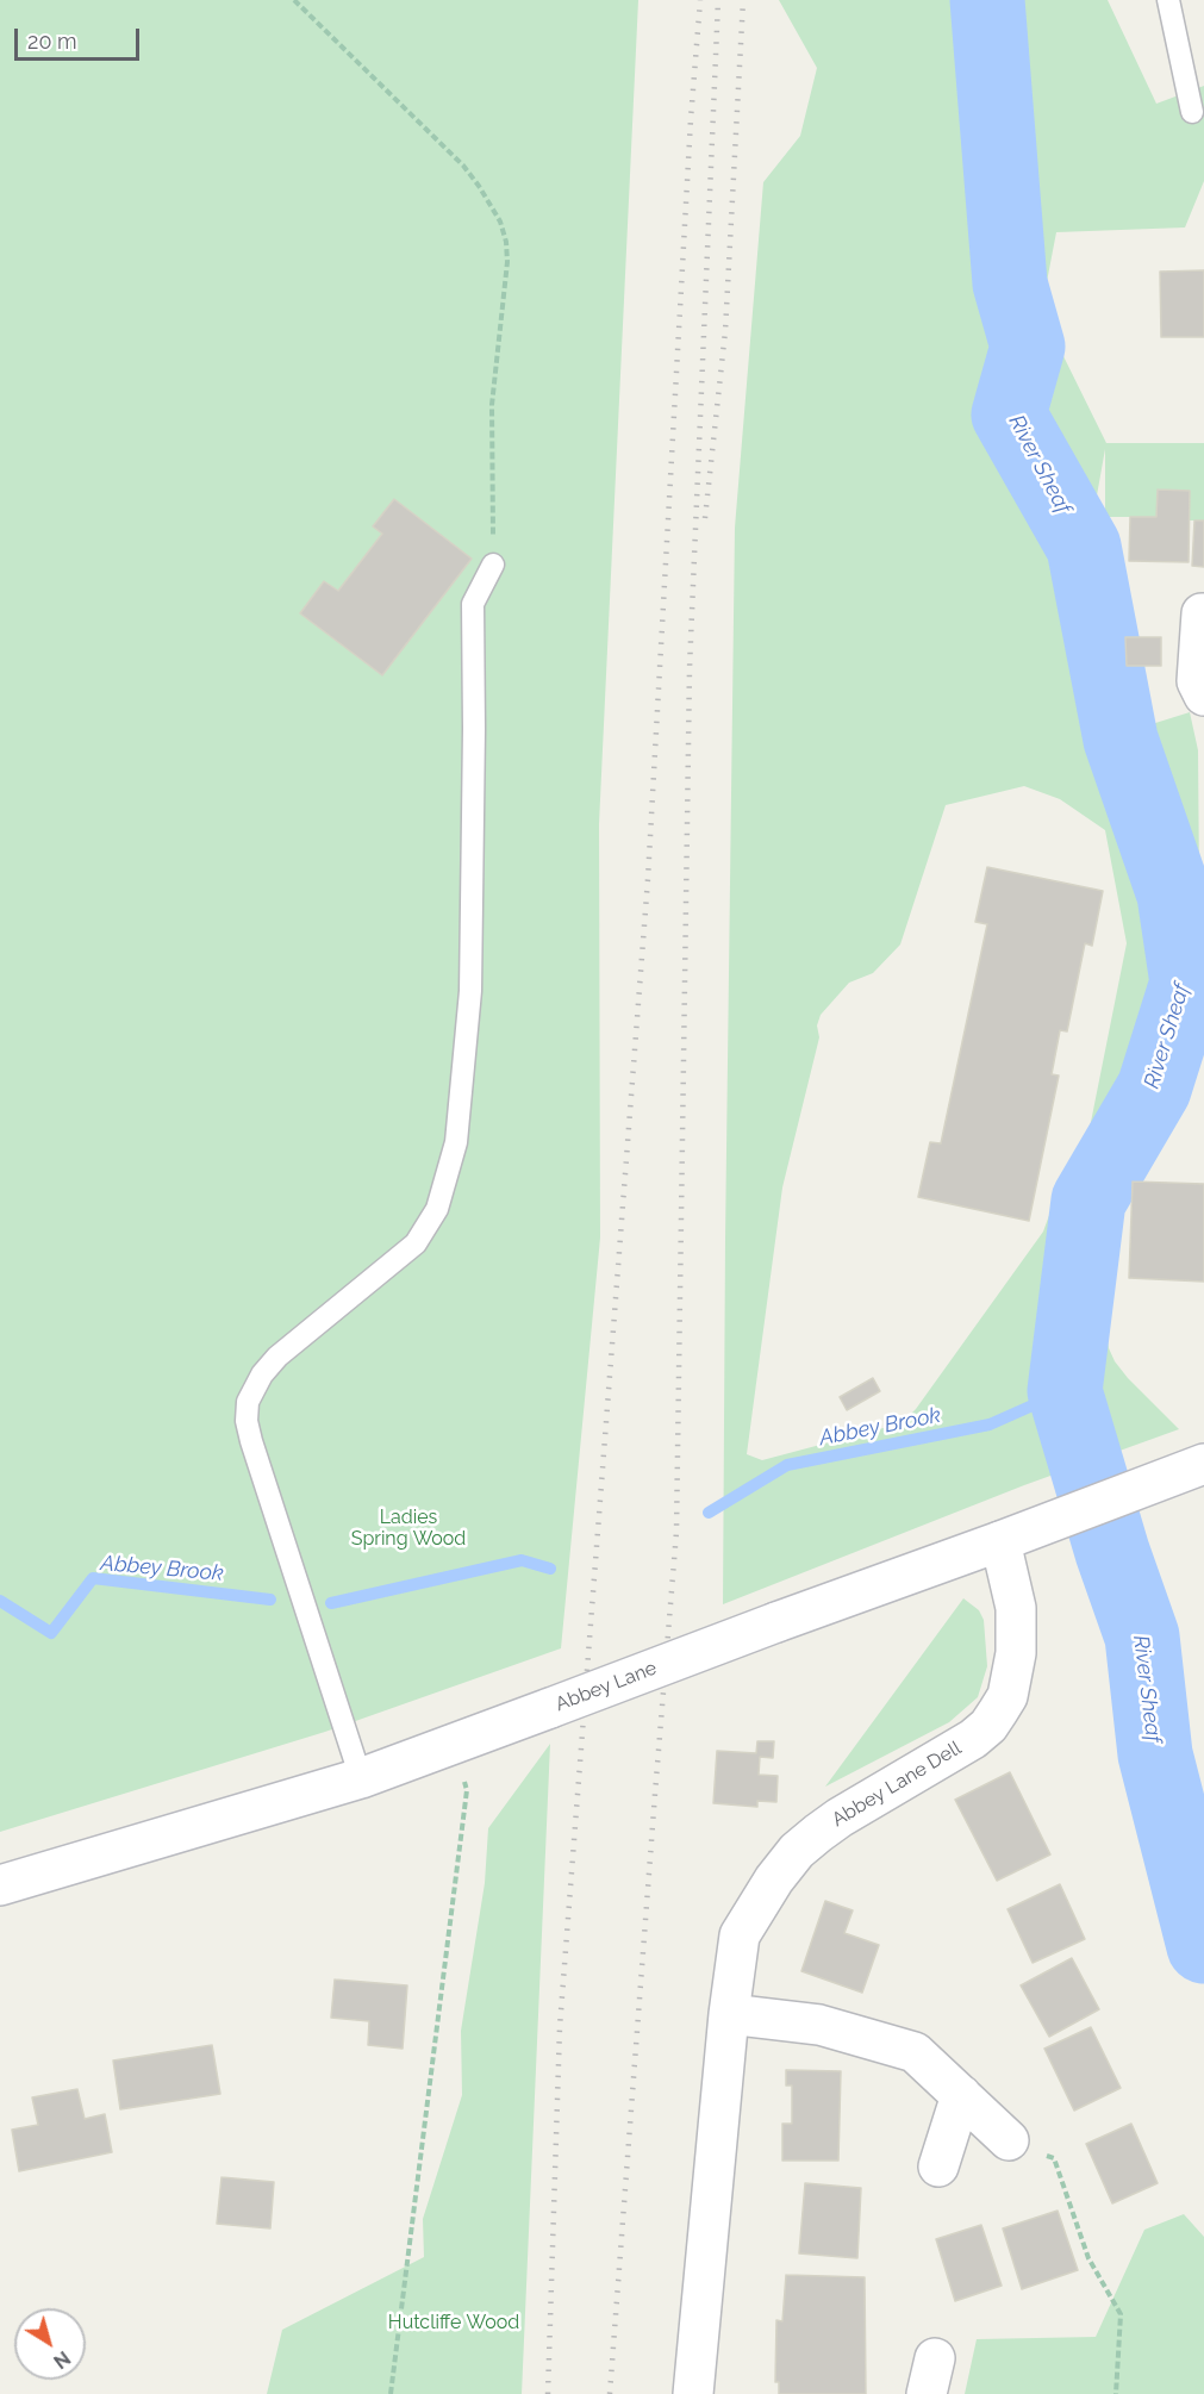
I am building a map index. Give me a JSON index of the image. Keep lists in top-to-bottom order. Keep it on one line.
{"streets":{"street":["Abbey Lane","Abbey Lane Dell"]},"crossings":[["Abbey Lane","Abbey Lane Dell"]],"water":["River Sheaf","Abbey Brook"],"parks":["Ladies Spring Wood","Hutcliffe Wood"],"scale_bar":"20 m","north":"bottom right"}
